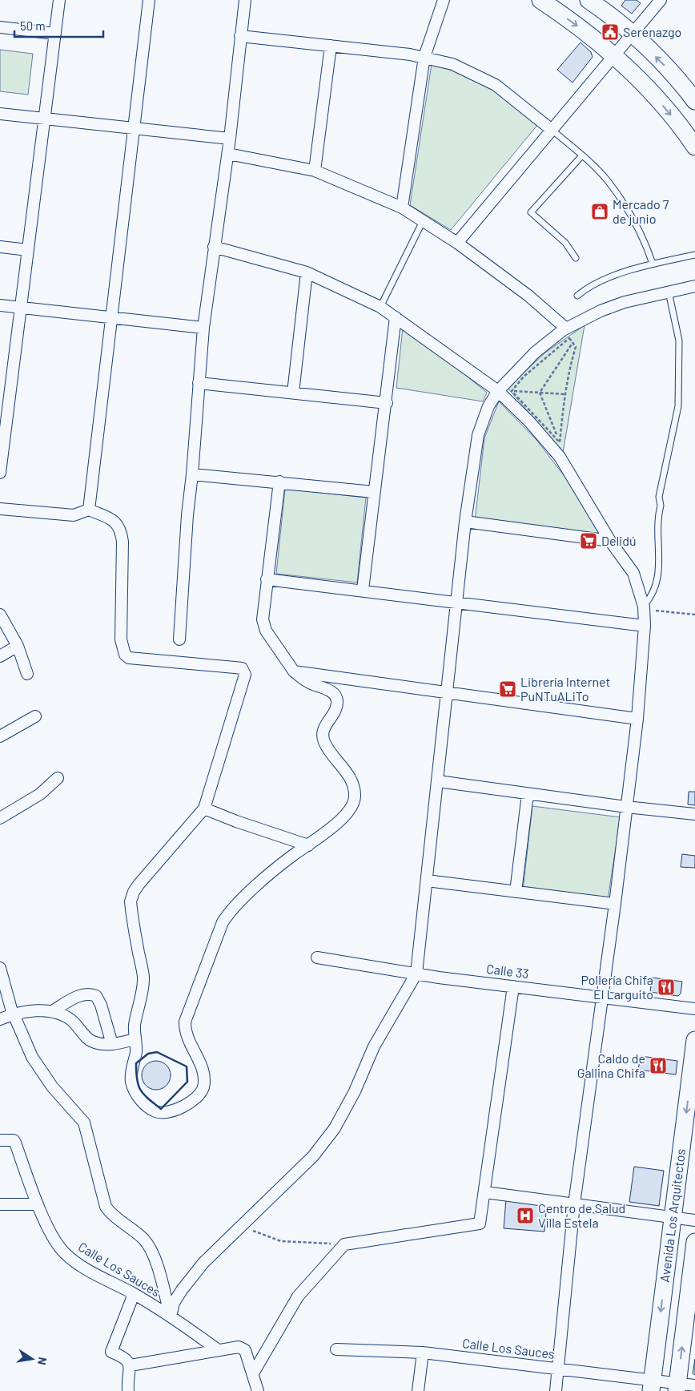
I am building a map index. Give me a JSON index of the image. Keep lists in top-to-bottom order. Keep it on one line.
{"streets":{"main road":["Avenida Los Arquitectos"],"street":["Calle 33","Calle Los Sauces"]},"crossings":[["Avenida Los Arquitectos","Calle Los Sauces"]],"places":{"public building":["Serenazgo"],"shop":["Mercado 7 de junio"],"supermarket":["Delidú","Librería Internet PuNTuALiTo"],"restaurant":["Pollería Chifa El Larguito","Caldo de Gallina Chifa"],"hospital":["Centro de Salud Villa Estela"]},"scale_bar":"50 m","north":"right"}
